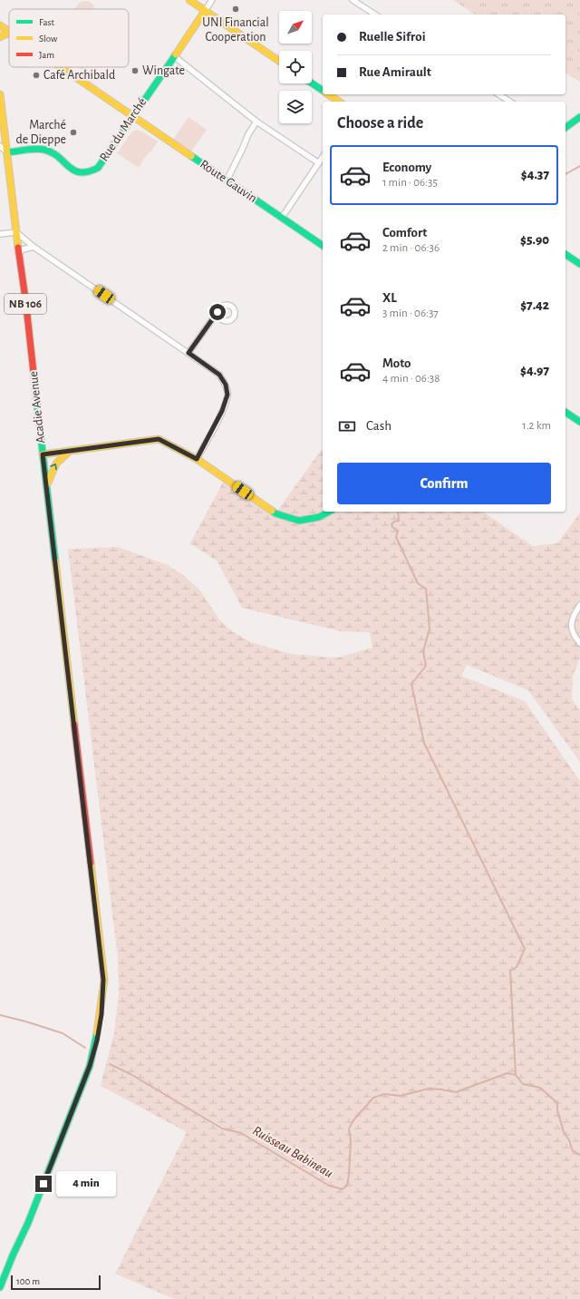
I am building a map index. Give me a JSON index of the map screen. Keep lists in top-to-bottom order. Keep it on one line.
{"streets":{"main road":["Rue du Marché","Route Gauvin","NB 106","Acadie Avenue"]},"crossings":[["Rue du Marché","Route Gauvin"],["Rue du Marché","Acadie Avenue"]],"water":["Ruisseau Babineau"],"places":["UNI Financial Cooperation","Wingate","Café Archibald","Marché de Dieppe"],"legend":["Fast","Slow","Jam"],"scale_bar":"100 m","north":"top right","page":{"banner":["Ruelle Sifroi","Rue Amirault"],"heading":"Choose a ride","list":[{"name":"Economy","note":"1 min · 06:35","value":"$4.37"},{"name":"Comfort","note":"2 min · 06:36","value":"$5.90"},{"name":"XL","note":"3 min · 06:37","value":"$7.42"},{"name":"Moto","note":"4 min · 06:38","value":"$4.97"}],"pay":["Cash","1.2 km"],"buttons":"Confirm","bubble":"4 min","scale":"100 m"}}
